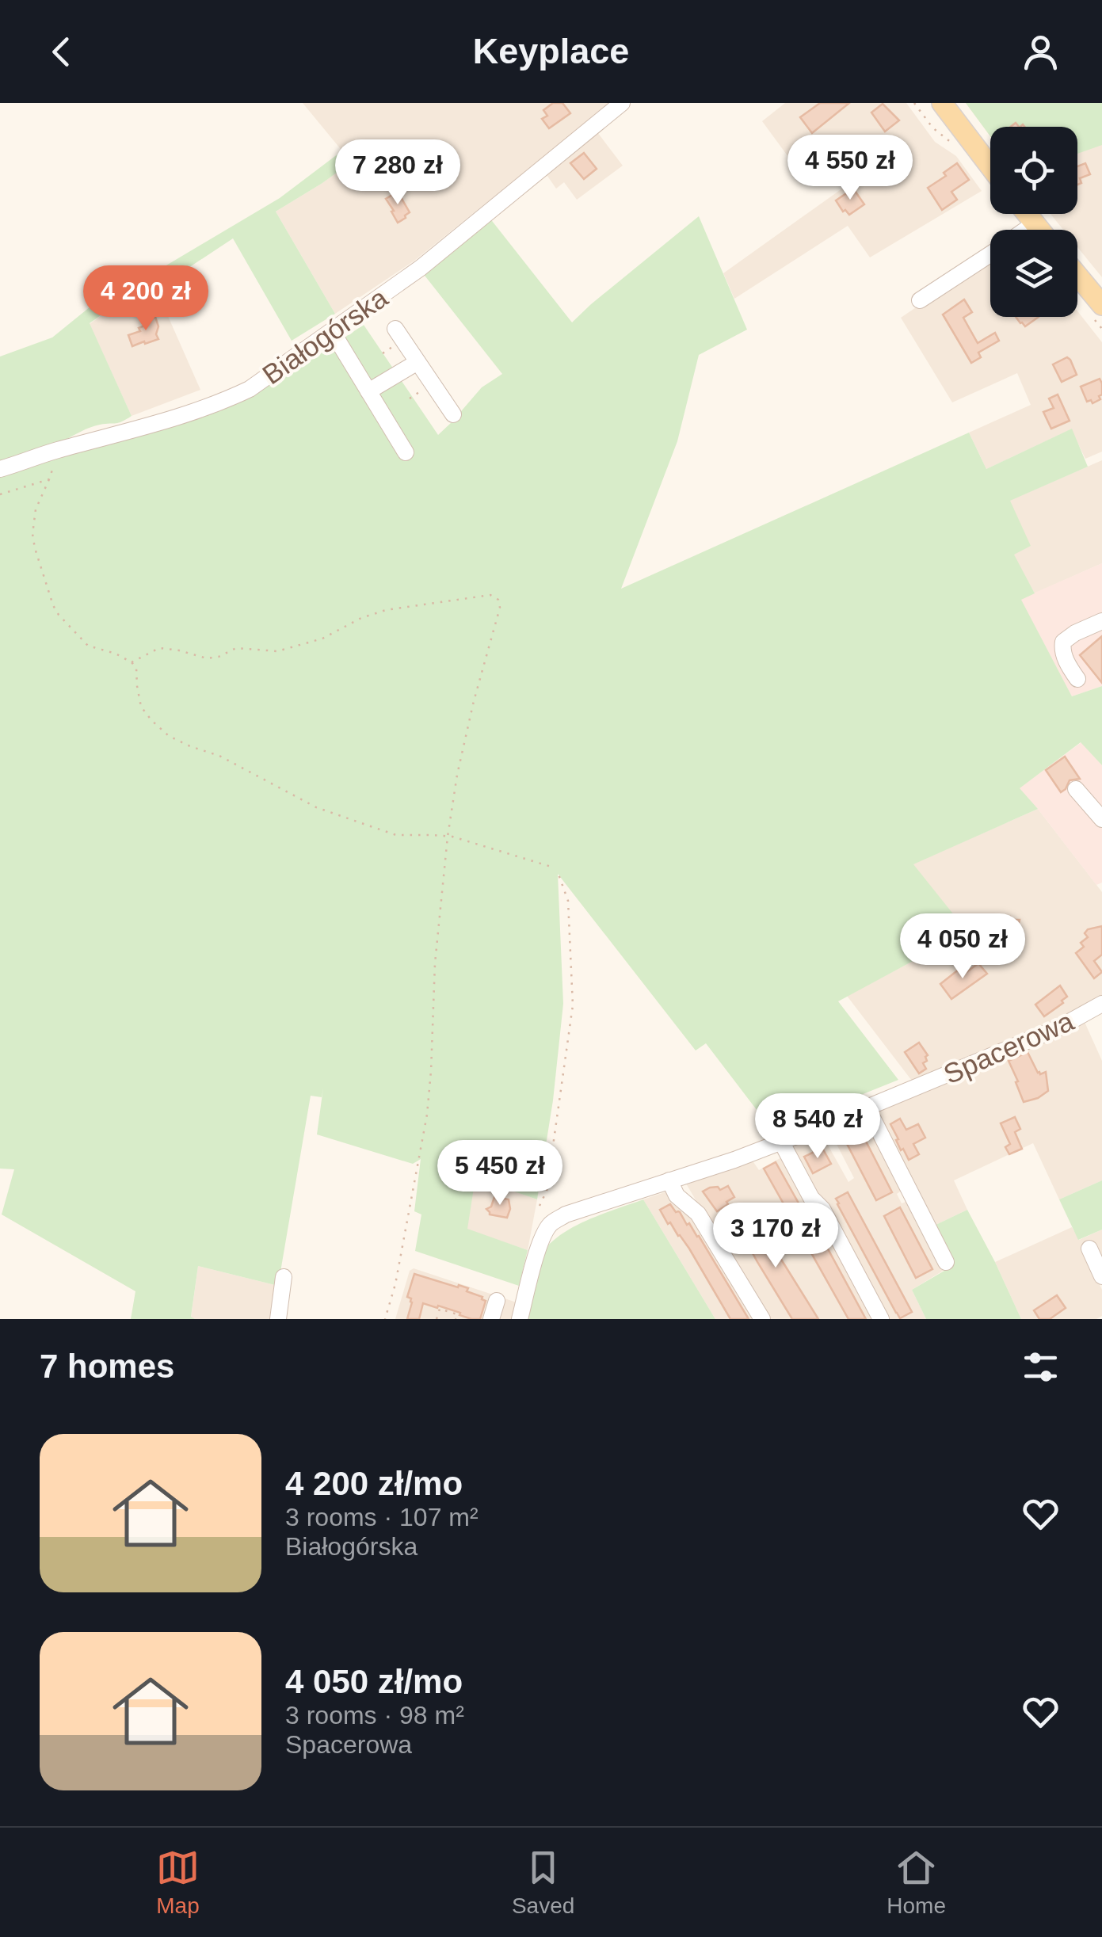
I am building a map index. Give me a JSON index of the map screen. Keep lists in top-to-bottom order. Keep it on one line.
{"streets":{"street":["Białogórska","Spacerowa"]},"page":{"header":"Keyplace","price":["4 550 zł","7 280 zł","4 200 zł","4 050 zł","8 540 zł","5 450 zł","3 170 zł"],"heading":"7 homes","list":[{"name":"4 200 zł/mo","note":"3 rooms · 107 m² · Białogórska"},{"name":"4 050 zł/mo","note":"3 rooms · 98 m² · Spacerowa"}],"tabs":["Map","Saved","Home"]}}
